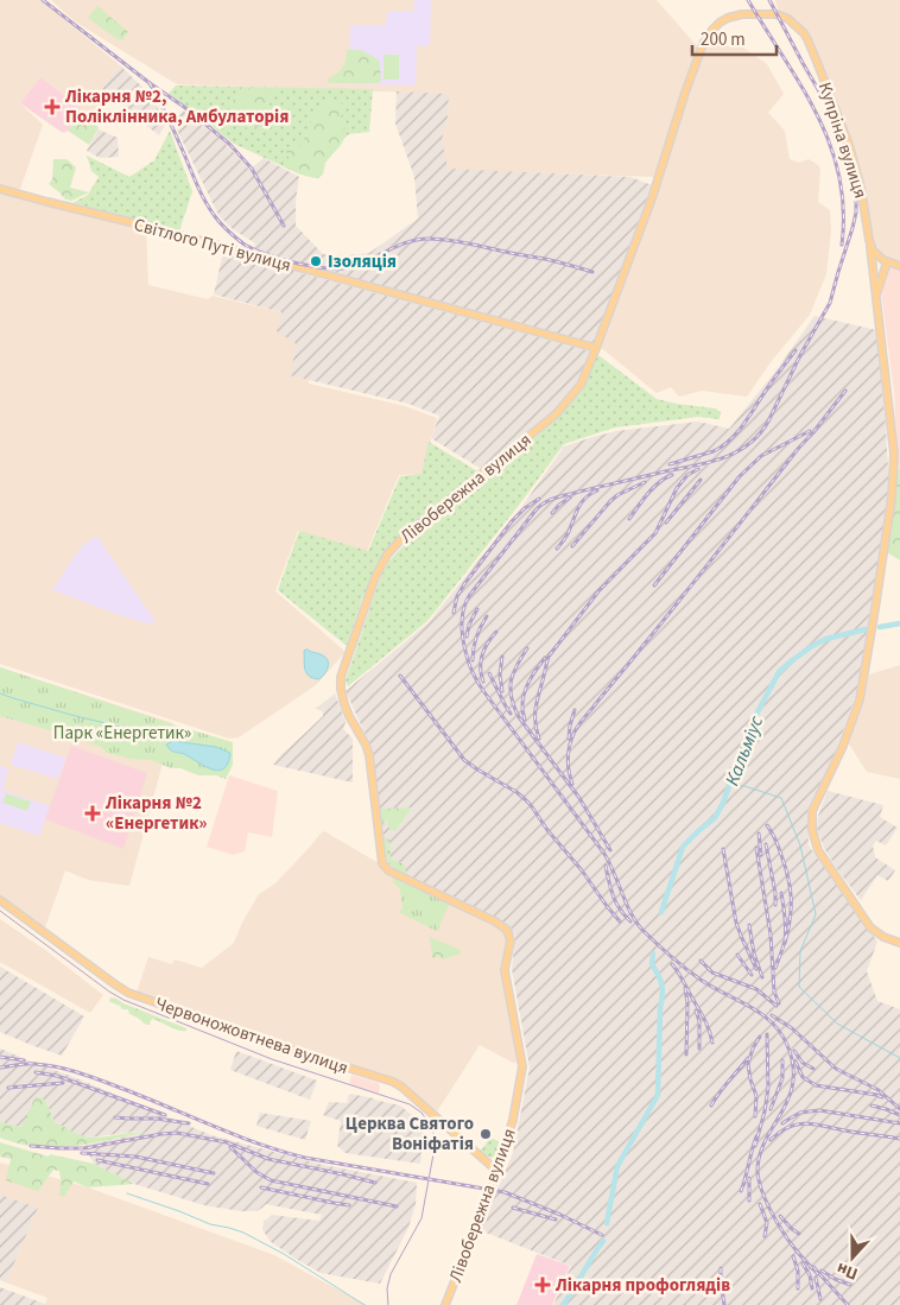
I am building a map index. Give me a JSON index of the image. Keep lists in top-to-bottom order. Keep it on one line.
{"streets":{"main road":["Купріна вулиця","Світлого Путі вулиця","Лівобережна вулиця","Червоножовтнева вулиця"]},"crossings":[["Купріна вулиця","Лівобережна вулиця"],["Світлого Путі вулиця","Лівобережна вулиця"],["Лівобережна вулиця","Червоножовтнева вулиця"]],"water":["Кальміус"],"parks":["Парк «Енергетик»"],"places":{"health":["Лікарня №2, Поліклінника, Амбулаторія","Лікарня №2 «Енергетик»","Лікарня профоглядів"],"other":["Ізоляція","Церква Святого Воніфатія"]},"scale_bar":"200 m","north":"bottom"}
